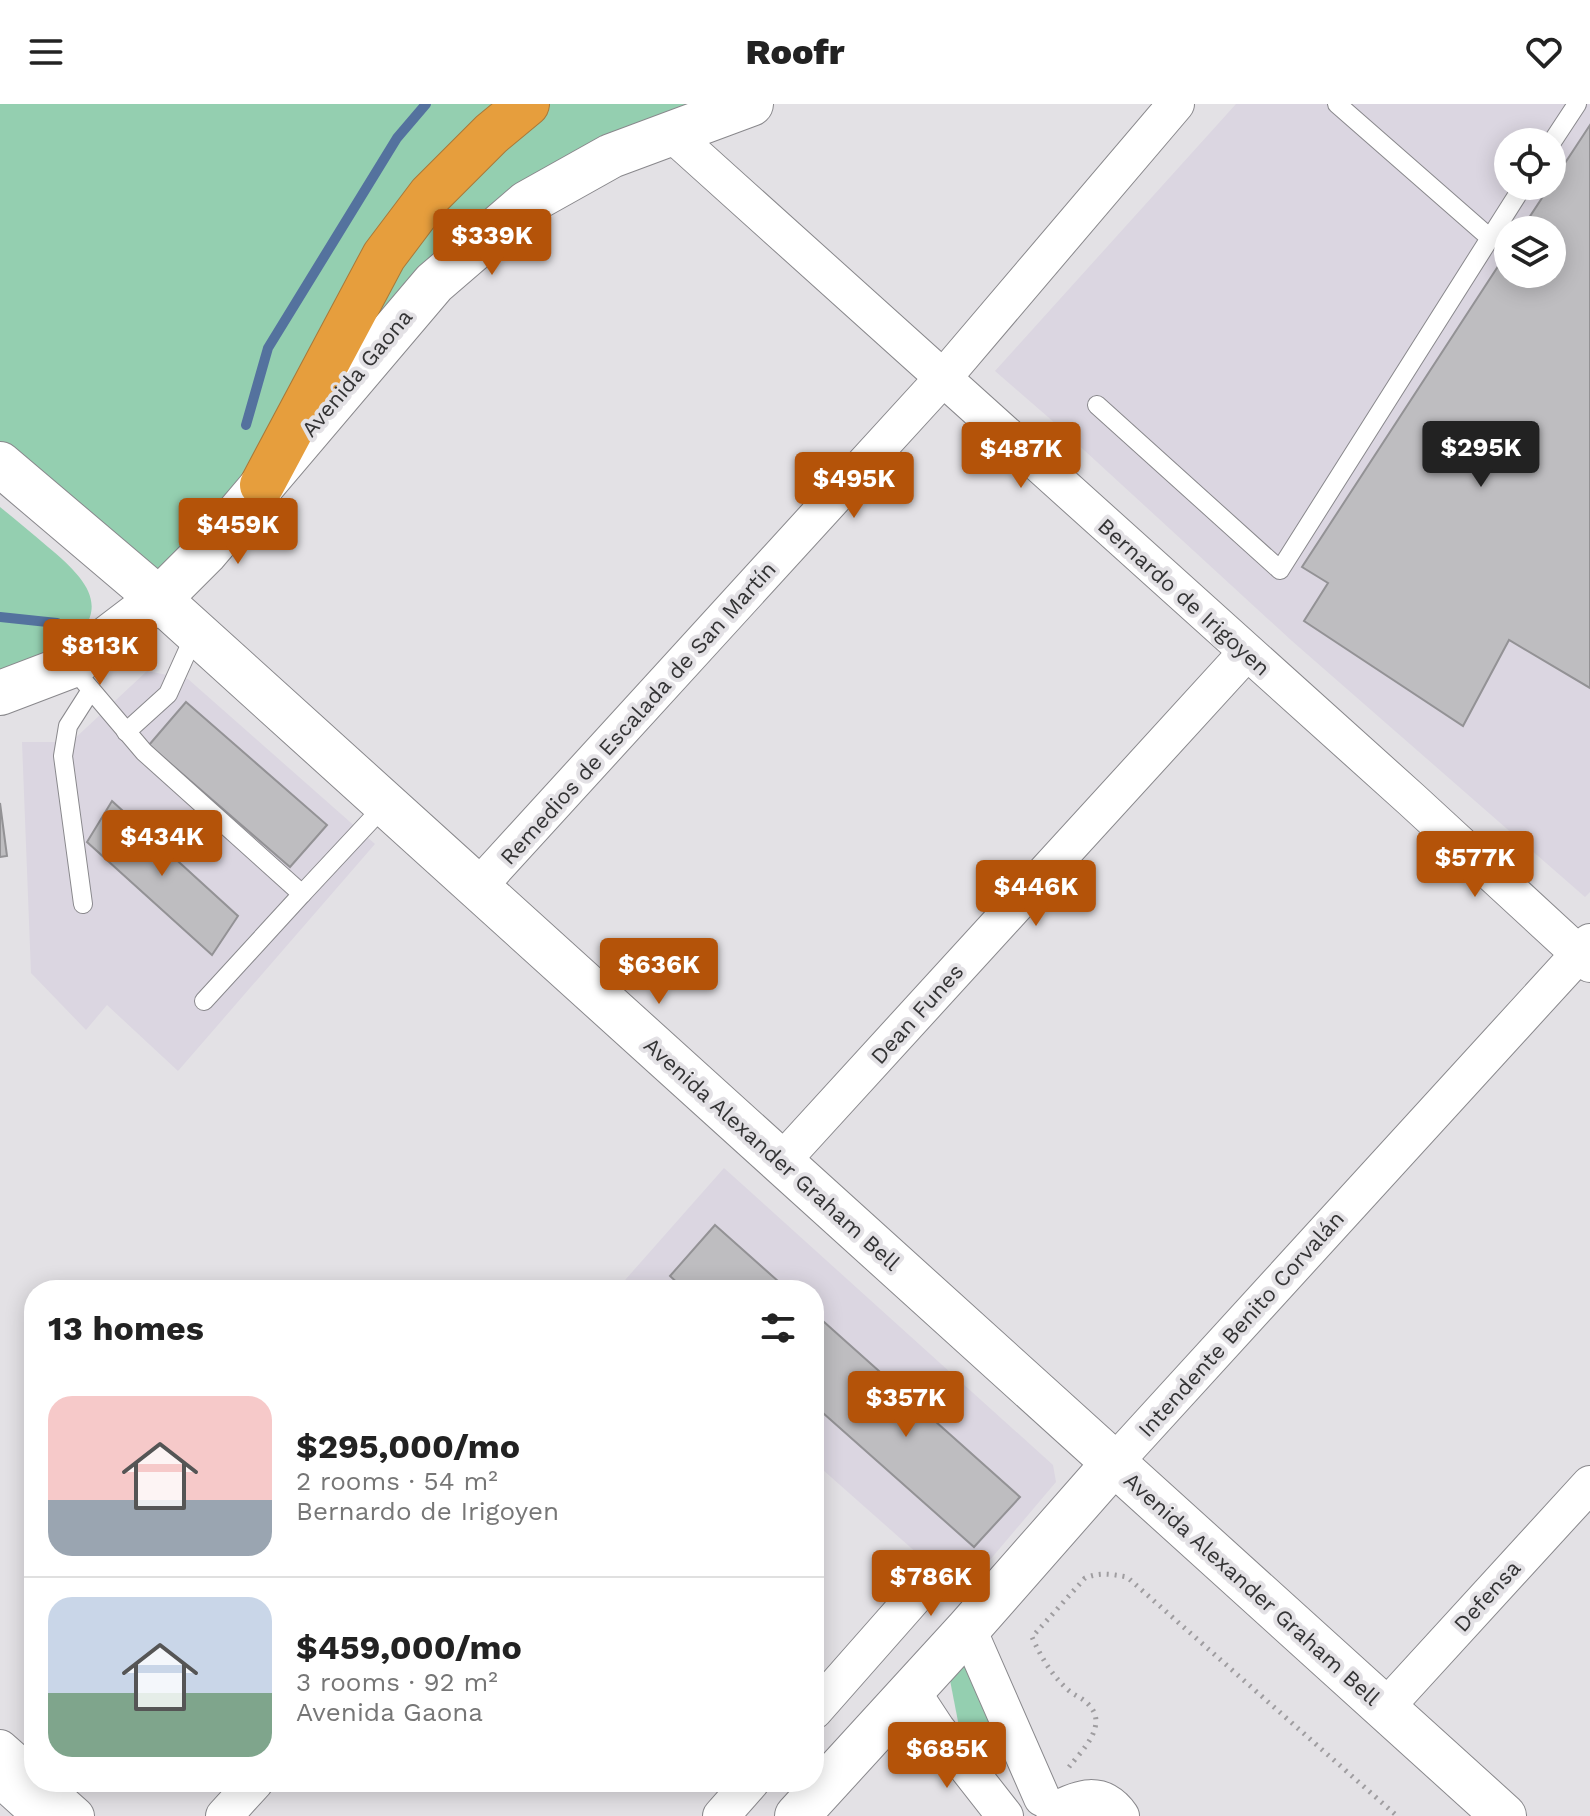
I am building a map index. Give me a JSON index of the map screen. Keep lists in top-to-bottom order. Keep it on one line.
{"streets":{"street":["Avenida Gaona","Bernardo de Irigoyen","Remedios de Escalada de San Martín","Dean Funes","Avenida Alexander Graham Bell","Intendente Benito Corvalán","Defensa"]},"crossings":[["Avenida Gaona","Bernardo de Irigoyen"],["Avenida Gaona","Avenida Alexander Graham Bell"],["Bernardo de Irigoyen","Remedios de Escalada de San Martín"],["Bernardo de Irigoyen","Dean Funes"],["Bernardo de Irigoyen","Intendente Benito Corvalán"],["Remedios de Escalada de San Martín","Avenida Alexander Graham Bell"],["Dean Funes","Avenida Alexander Graham Bell"],["Avenida Alexander Graham Bell","Intendente Benito Corvalán"],["Avenida Alexander Graham Bell","Defensa"]],"page":{"header":"Roofr","price":["$339K","$295K","$487K","$495K","$459K","$813K","$434K","$577K","$446K","$636K","$357K","$786K","$685K"],"heading":"13 homes","list":[{"name":"$295,000/mo","note":"2 rooms · 54 m² · Bernardo de Irigoyen"},{"name":"$459,000/mo","note":"3 rooms · 92 m² · Avenida Gaona"}]}}
